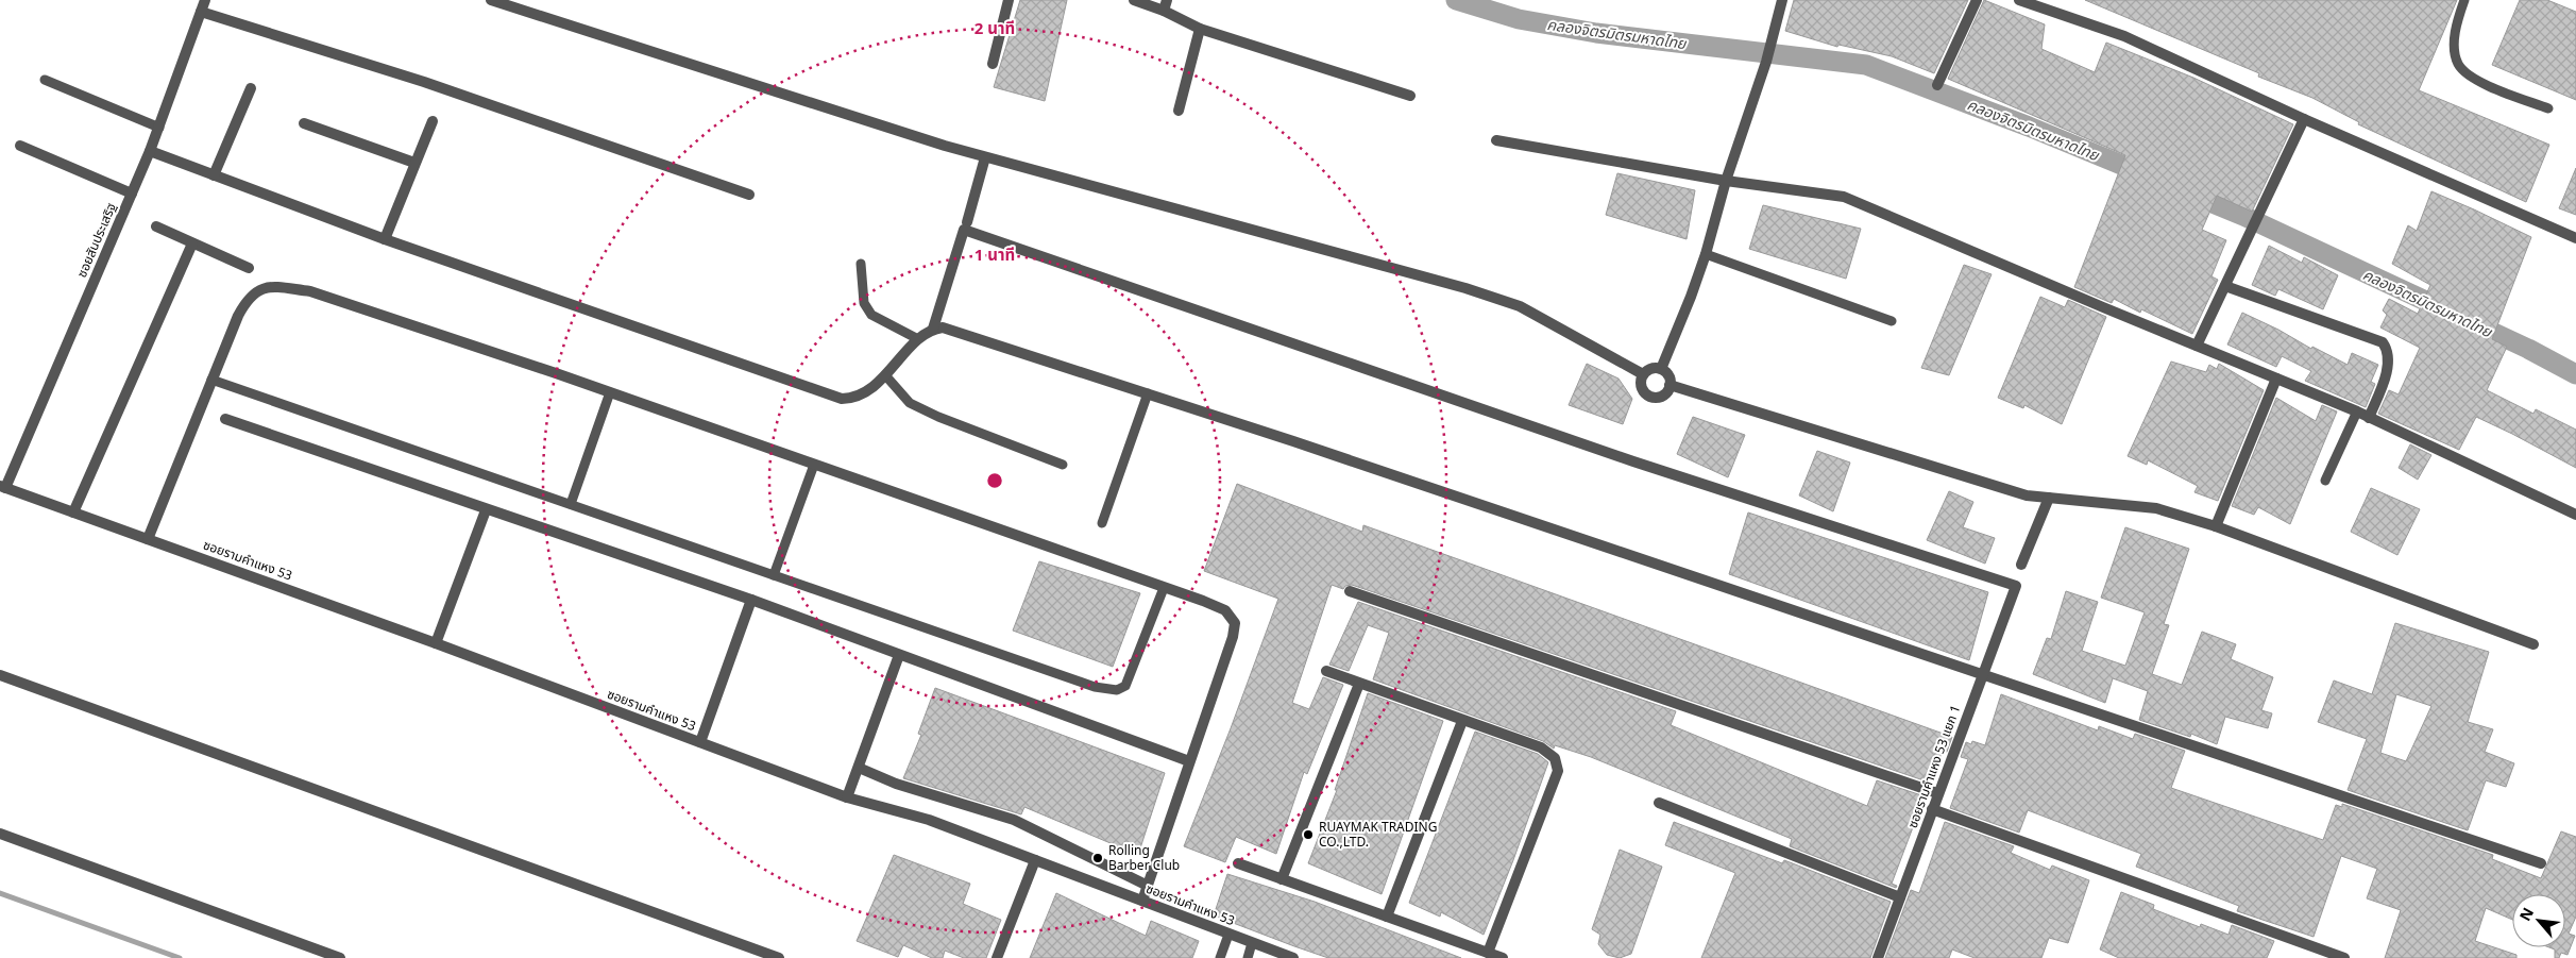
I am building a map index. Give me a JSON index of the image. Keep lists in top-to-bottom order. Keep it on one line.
{"streets":{"street":["ซอยสันประเสริฐ","ซอยรามคำแหง 53","ซอยรามคำแหง 53 แยก 1"]},"crossings":[["ซอยสันประเสริฐ","ซอยรามคำแหง 53"]],"water":["คลองจิตรมิตรมหาดไทย"],"places":["RUAYMAK TRADING CO.,LTD.","Rolling Barber Club"],"north":"top left","rings":["2 นาที","1 นาที"]}
